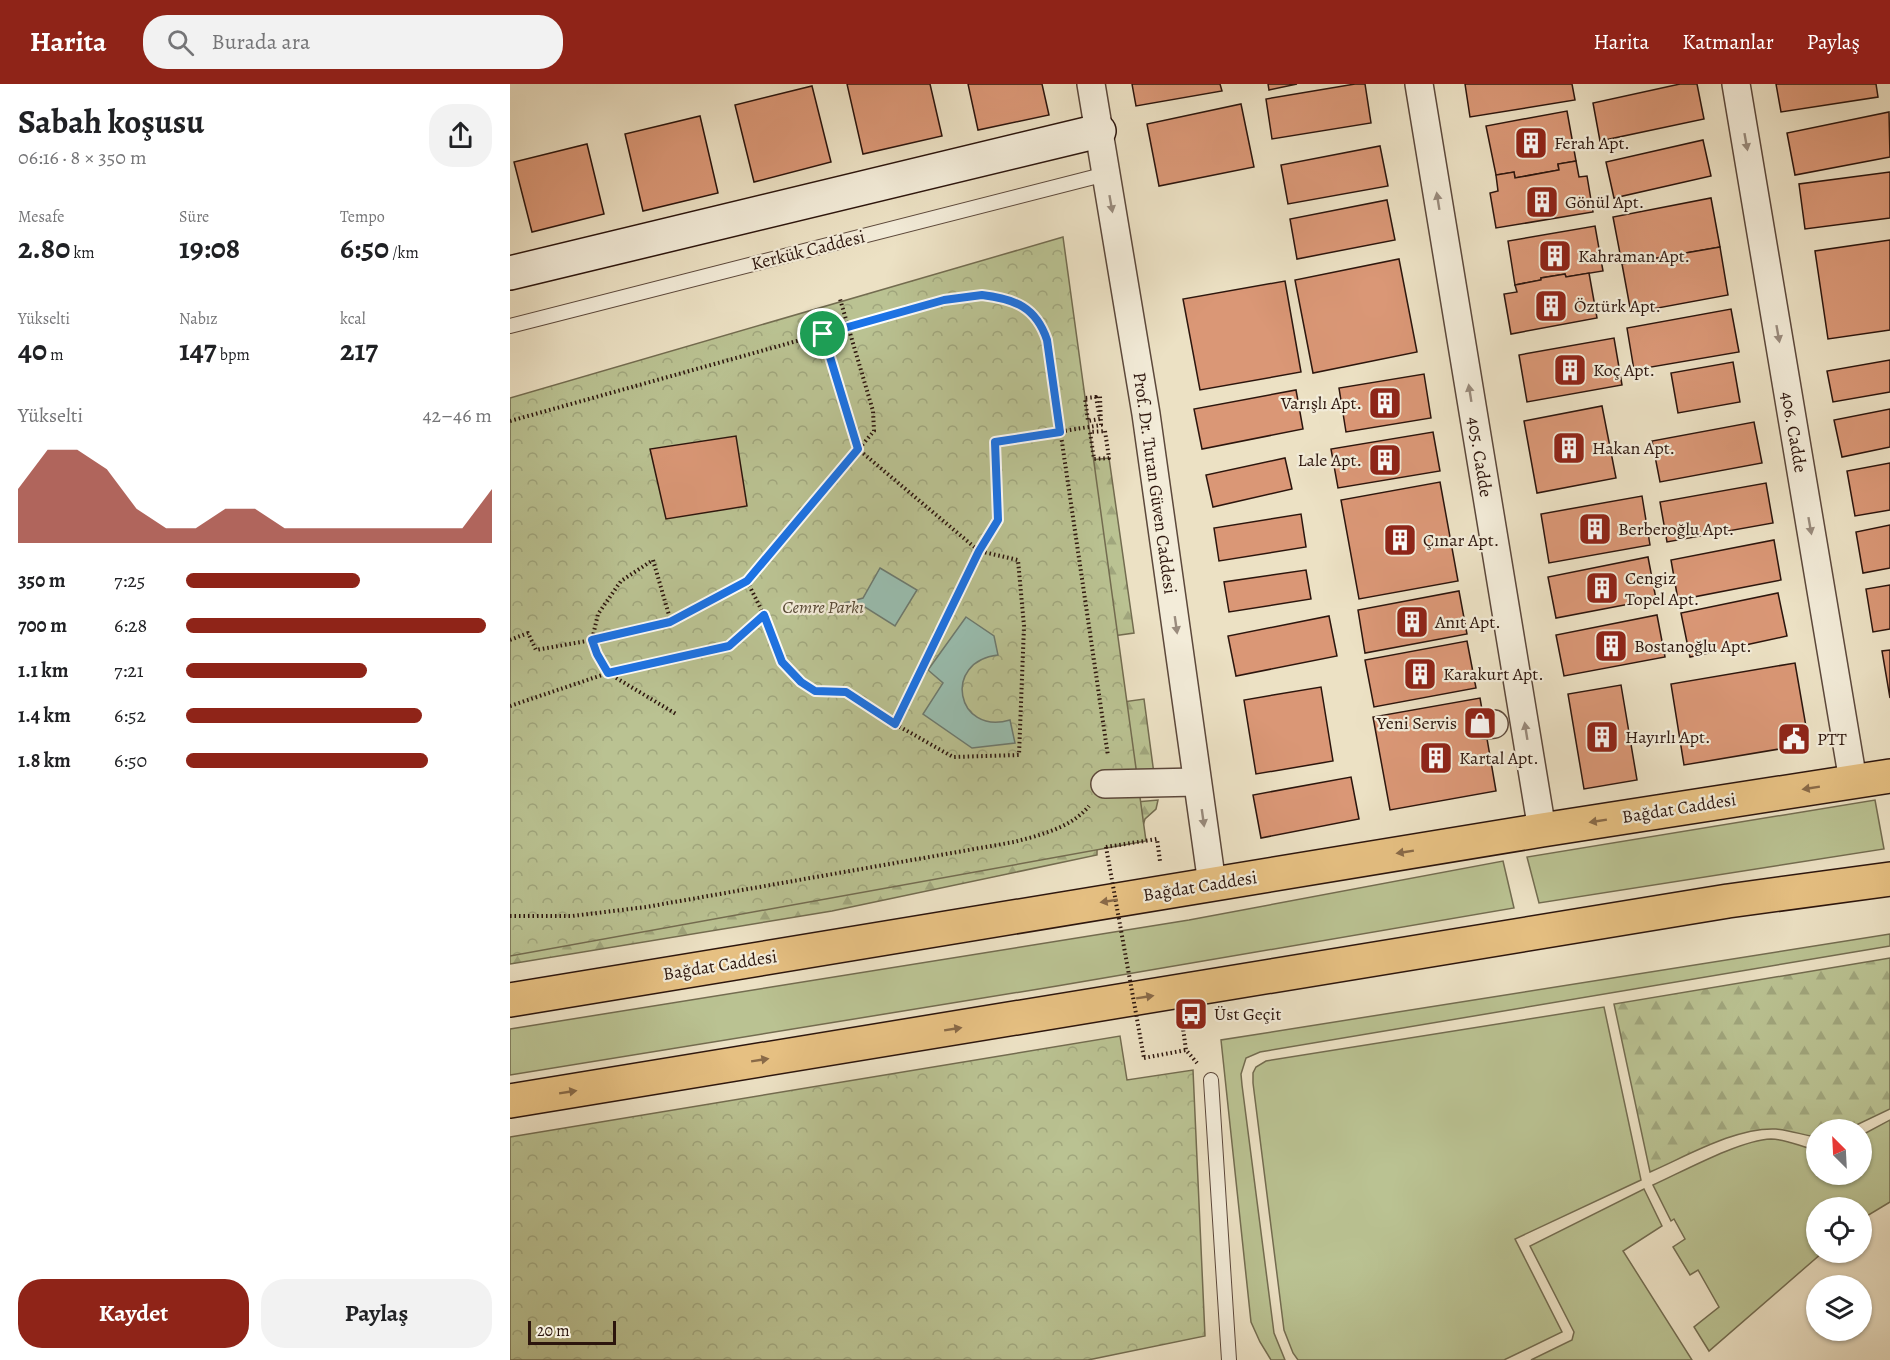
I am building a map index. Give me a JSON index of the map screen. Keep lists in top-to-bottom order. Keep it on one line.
{"streets":{"main road":["Bağdat Caddesi"],"street":["406. Cadde","405. Cadde","Prof. Dr. Turan Güven Caddesi"],"lane":["Kerkük Caddesi"]},"crossings":[["Kerkük Caddesi","Prof. Dr. Turan Güven Caddesi"],["406. Cadde","Bağdat Caddesi"],["405. Cadde","Bağdat Caddesi"],["Prof. Dr. Turan Güven Caddesi","Bağdat Caddesi"]],"one_way":["406. Cadde","405. Cadde","Prof. Dr. Turan Güven Caddesi"],"parks":["Cemre Parkı"],"places":{"building":["Ferah Apt.","Gönül Apt.","Kahraman Apt.","Öztürk Apt.","Koç Apt.","Varışlı Apt.","Hakan Apt.","Lale Apt.","Berberoğlu Apt.","Çınar Apt.","Cengiz Topel Apt.","Anıt Apt.","Bostanoğlu Apt.","Karakurt Apt.","Hayırlı Apt.","Kartal Apt."],"shop":["Yeni Servis"],"public building":["PTT"],"bus stop":["Üst Geçit"]},"scale_bar":"20 m","north":"top left","page":{"header":"Harita","search":"Burada ara","nav":["Harita","Katmanlar","Paylaş"],"heading":["Sabah koşusu","06:16 · 8 × 350 m"],"stats":[["Mesafe","2.80 km"],["Süre","19:08"],["Tempo","6:50 /km"],["Yükselti","40 m"],["Nabız","147 bpm"],["kcal","217"]],"chart":["Yükselti","42–46 m"],"list":[{"name":"350 m","note":"7:25"},{"name":"700 m","note":"6:28"},{"name":"1.1 km","note":"7:21"},{"name":"1.4 km","note":"6:52"},{"name":"1.8 km","note":"6:50"}],"buttons":["Kaydet","Paylaş"],"scale":"20 m"}}
